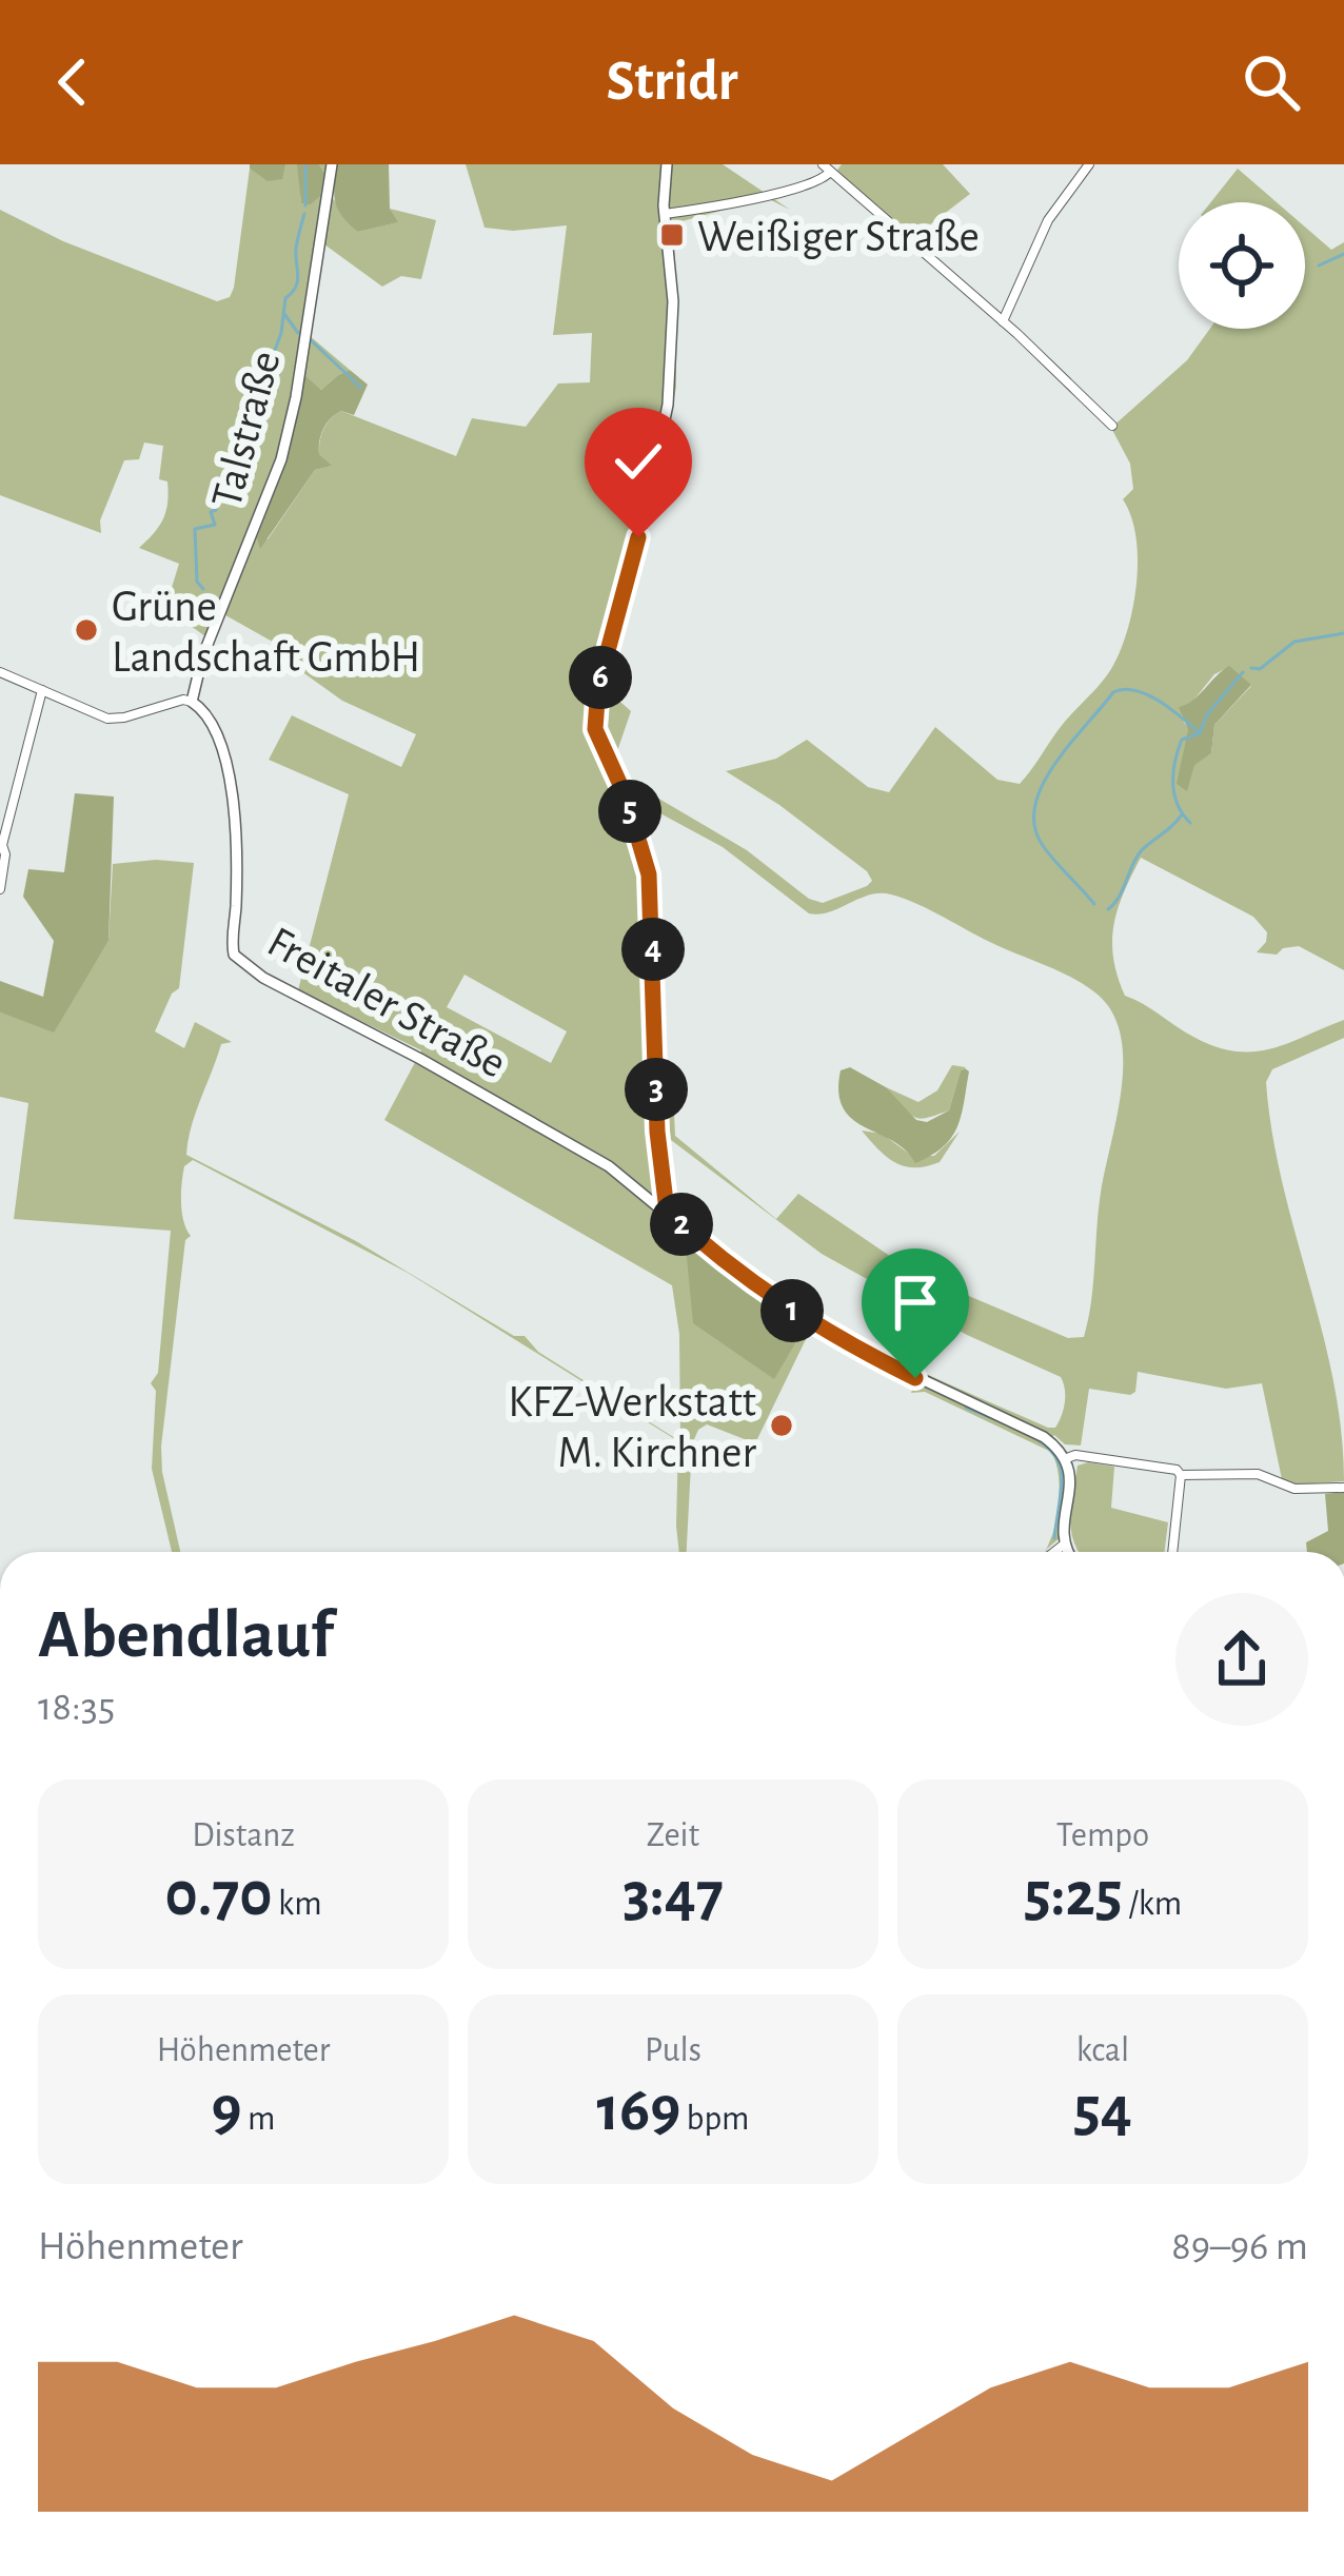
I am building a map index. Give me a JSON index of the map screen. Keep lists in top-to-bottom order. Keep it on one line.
{"streets":{"street":["Talstraße","Freitaler Straße"]},"crossings":[["Talstraße","Freitaler Straße"]],"places":{"transit":["Weißiger Straße"],"other":["Grüne Landschaft GmbH","KFZ-Werkstatt M. Kirchner"]},"page":{"header":"Stridr","pins":["6","5","4","3","2","1"],"heading":["Abendlauf","18:35"],"stats":[["Distanz","0.70 km"],["Zeit","3:47"],["Tempo","5:25 /km"],["Höhenmeter","9 m"],["Puls","169 bpm"],["kcal","54"]],"chart":["Höhenmeter","89–96 m"]}}
